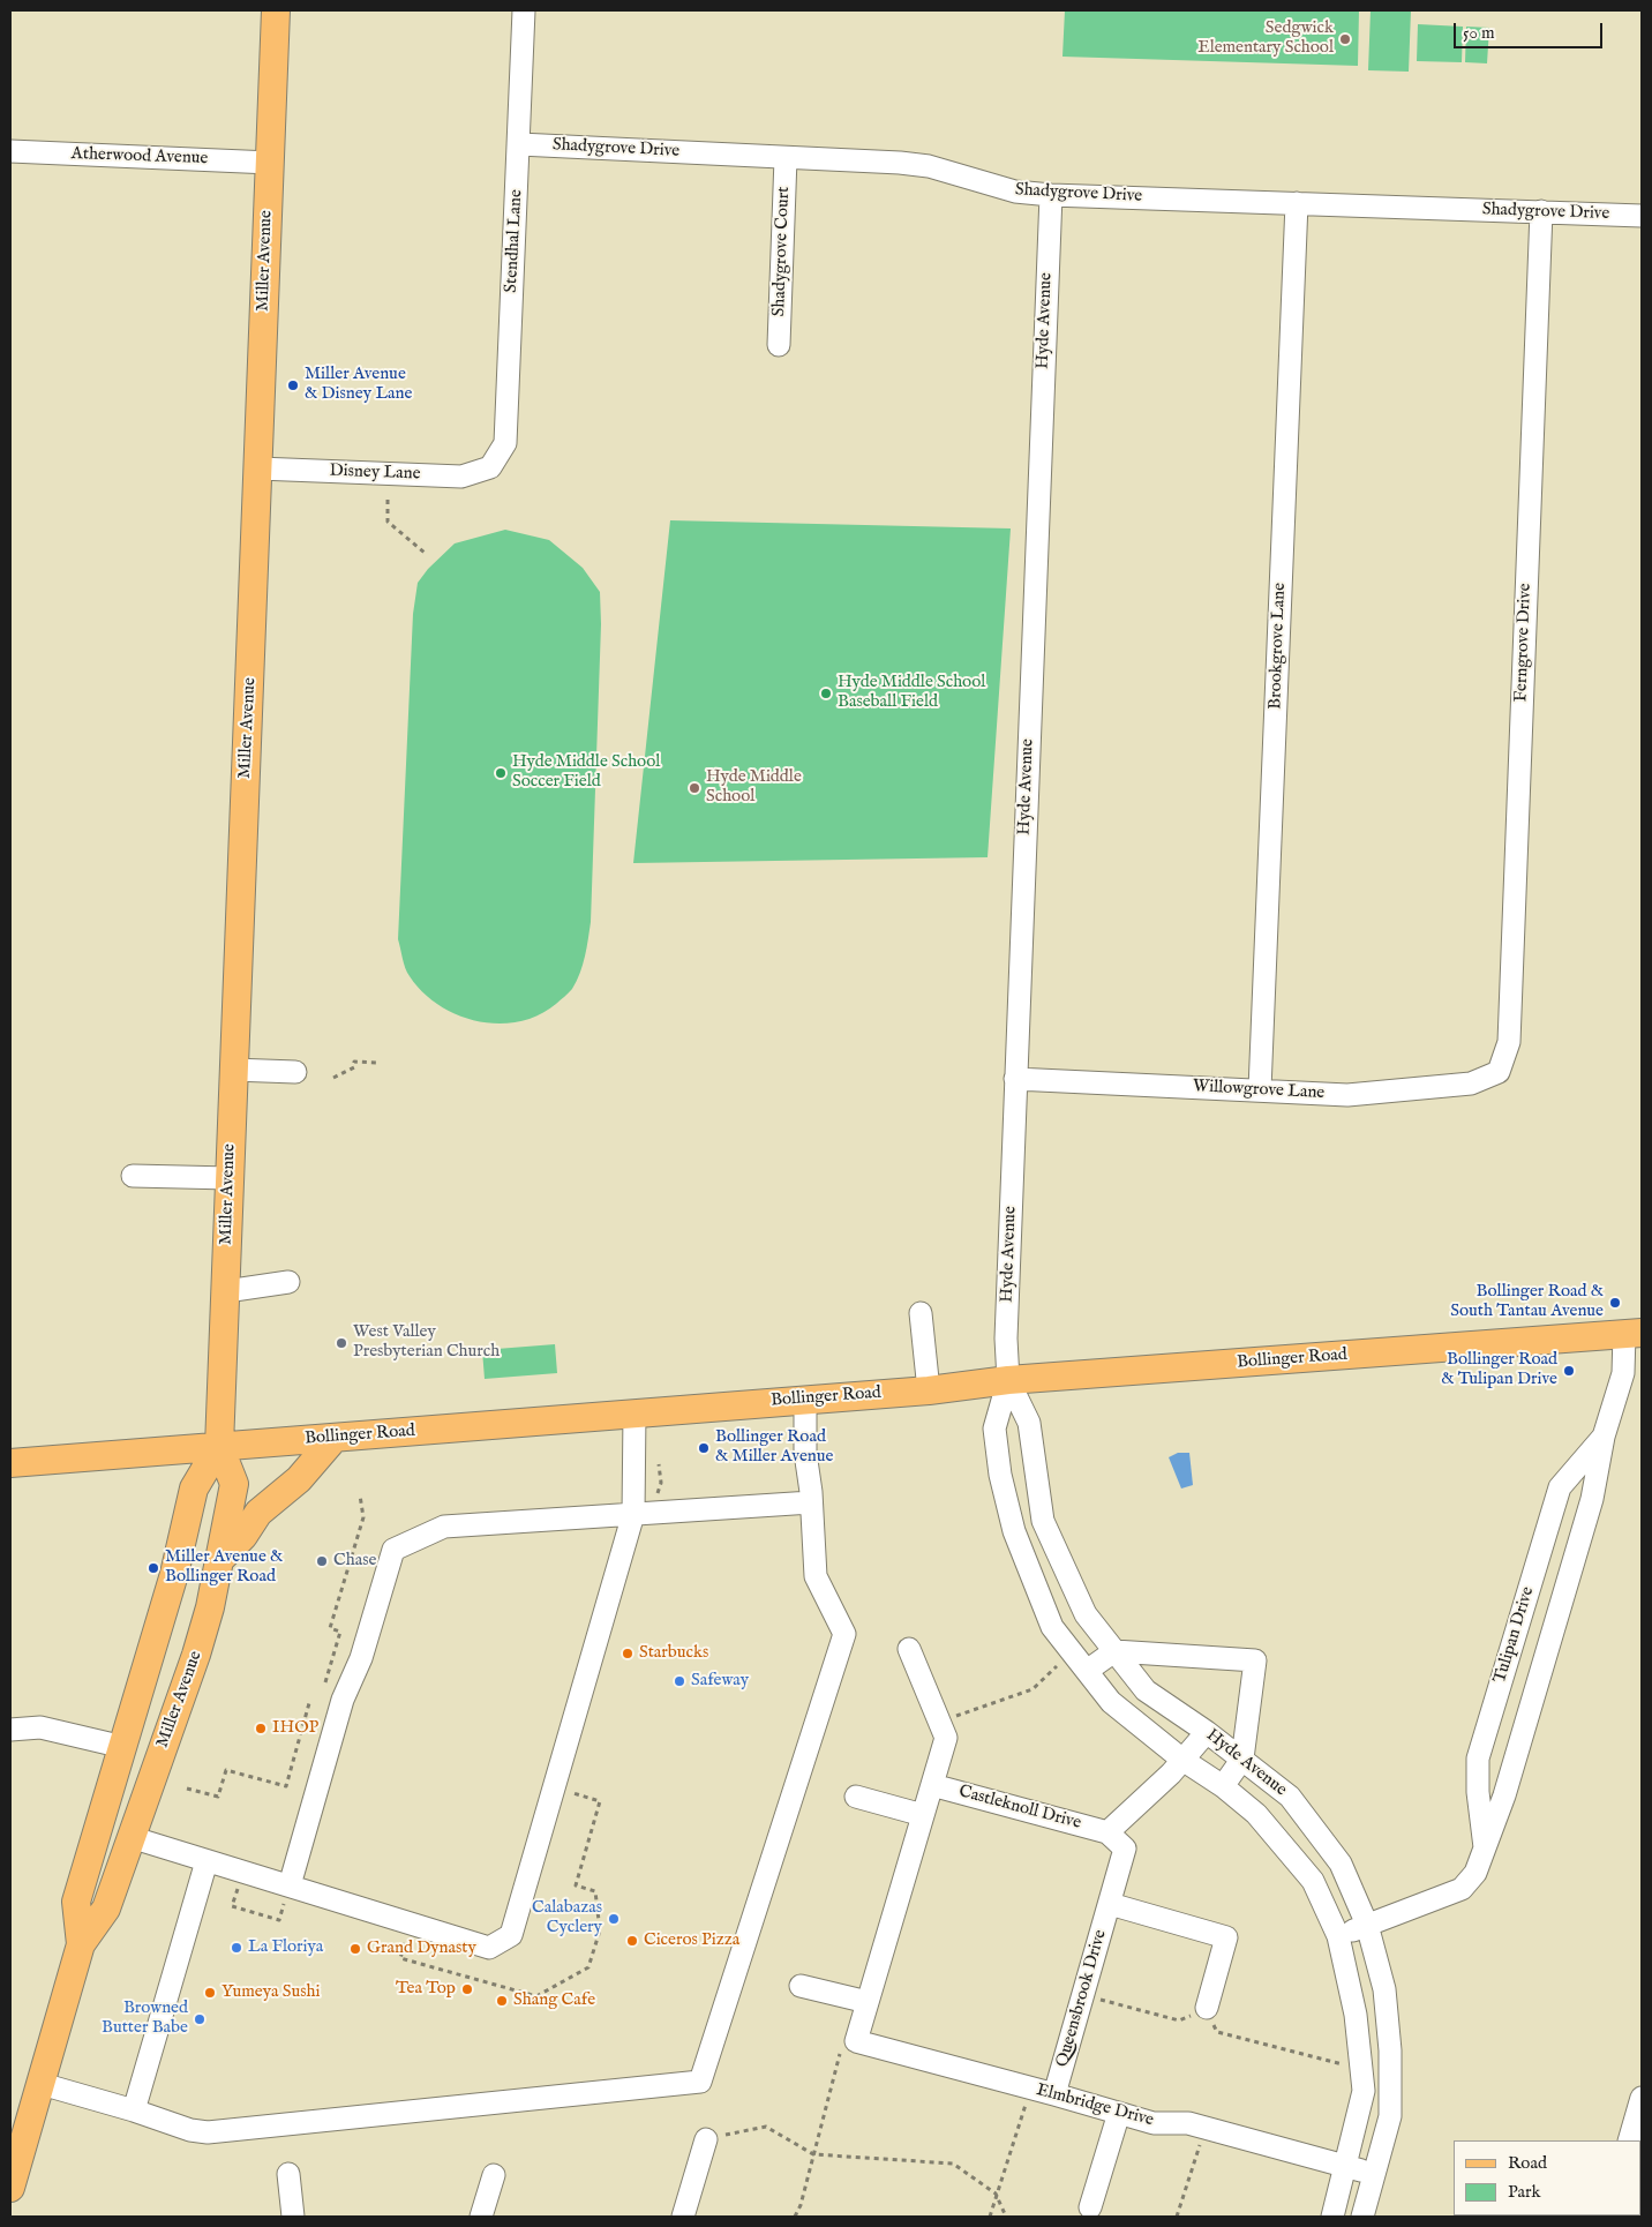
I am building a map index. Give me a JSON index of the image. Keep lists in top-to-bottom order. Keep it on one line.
{"streets":{"main road":["Miller Avenue","Bollinger Road"],"street":["Shadygrove Drive","Atherwood Avenue","Stendhal Lane","Shadygrove Court","Hyde Avenue","Disney Lane","Ferngrove Drive","Brookgrove Lane","Willowgrove Lane","Tulipan Drive","Castleknoll Drive","Queensbrook Drive","Elmbridge Drive"]},"crossings":[["Shadygrove Drive","Stendhal Lane"],["Shadygrove Drive","Shadygrove Court"],["Shadygrove Drive","Hyde Avenue"],["Shadygrove Drive","Ferngrove Drive"],["Shadygrove Drive","Brookgrove Lane"],["Atherwood Avenue","Miller Avenue"],["Stendhal Lane","Disney Lane"],["Miller Avenue","Disney Lane"],["Miller Avenue","Bollinger Road"],["Hyde Avenue","Willowgrove Lane"],["Hyde Avenue","Bollinger Road"],["Hyde Avenue","Tulipan Drive"],["Hyde Avenue","Elmbridge Drive"],["Ferngrove Drive","Willowgrove Lane"],["Brookgrove Lane","Willowgrove Lane"],["Bollinger Road","Tulipan Drive"],["Castleknoll Drive","Queensbrook Drive"],["Queensbrook Drive","Elmbridge Drive"]],"places":["Sedgwick Elementary School","Miller Avenue & Disney Lane","Hyde Middle School Baseball Field","Hyde Middle School Soccer Field","Hyde Middle School","Bollinger Road & South Tantau Avenue","West Valley Presbyterian Church","Bollinger Road & Tulipan Drive","Bollinger Road & Miller Avenue","Chase","Miller Avenue & Bollinger Road","Starbucks","Safeway","IHOP","Calabazas Cyclery","Ciceros Pizza","La Floriya","Grand Dynasty","Tea Top","Yumeya Sushi","Shang Cafe","Browned Butter Babe"],"legend":["Road","Park"],"scale_bar":"50 m"}
